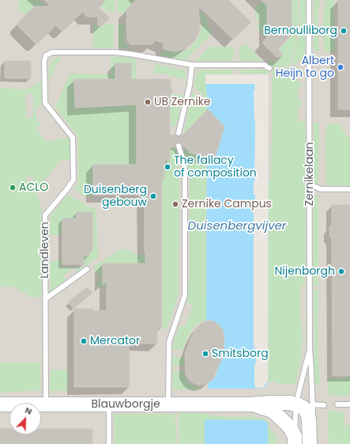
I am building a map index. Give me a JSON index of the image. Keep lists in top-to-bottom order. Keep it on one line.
{"streets":{"street":["Blauwborgje"],"lane":["Zernikelaan","Landleven"]},"crossings":[["Zernikelaan","Blauwborgje"],["Landleven","Blauwborgje"]],"water":["Duisenbergvijver"],"places":["Bernoulliborg","Albert Heijn to go","UB Zernike","The fallacy of composition","ACLO","Duisenberg gebouw","Zernike Campus","Nijenborgh","Mercator","Smitsborg"],"north":"top right"}
